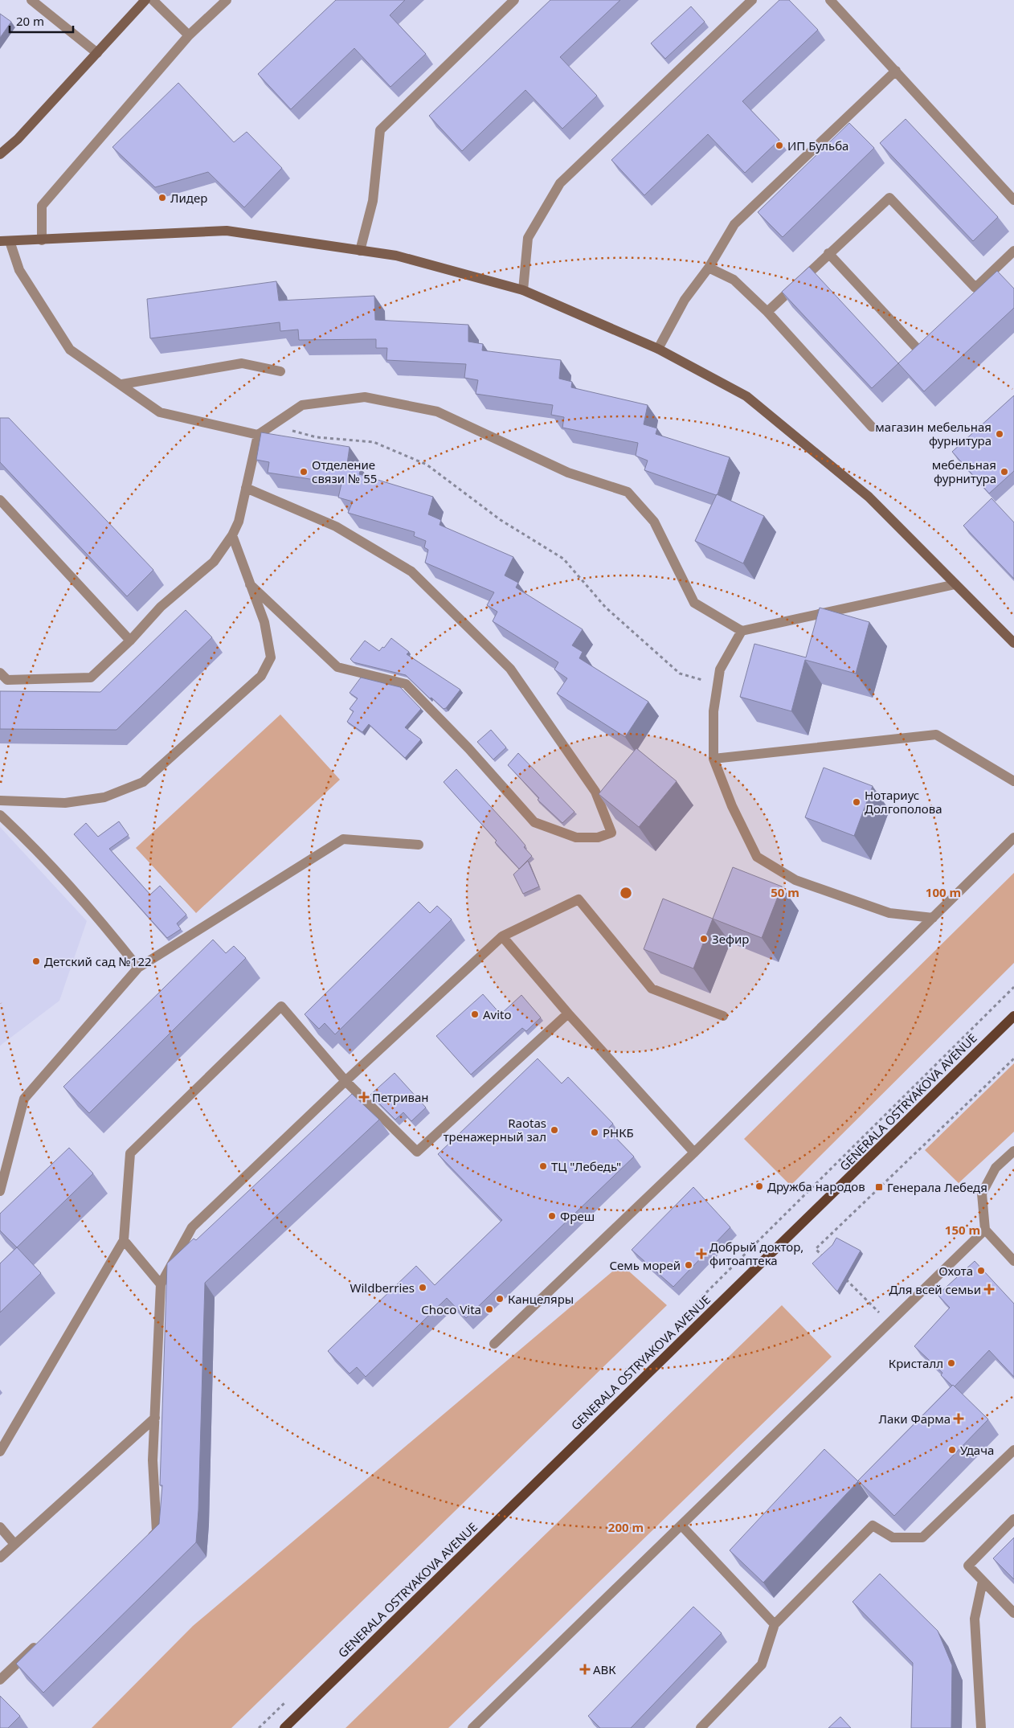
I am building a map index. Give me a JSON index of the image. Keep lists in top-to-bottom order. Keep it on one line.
{"streets":{"main road":["GENERALA OSTRYAKOVA AVENUE"]},"places":{"other":["ИП Бульба","Лидер","магазин мебельная фурнитура","Отделение связи № 55","мебельная фурнитура","Нотариус Долгополова","Зефир","Детский сад №122","Avito","Raotas тренажерный зал","РНКБ","ТЦ \"Лебедь\"","Дружба народов","Фреш","Семь морей","Охота","Wildberries","Канцеляры","Choco Vita","Кристалл","Удача"],"health":["Петриван","Добрый доктор, фитоаптека","Для всей семьи","Лаки Фарма","АВК"],"transit":["Генерала Лебедя"]},"scale_bar":"20 m","rings":["50 m","100 m","150 m","200 m"]}
